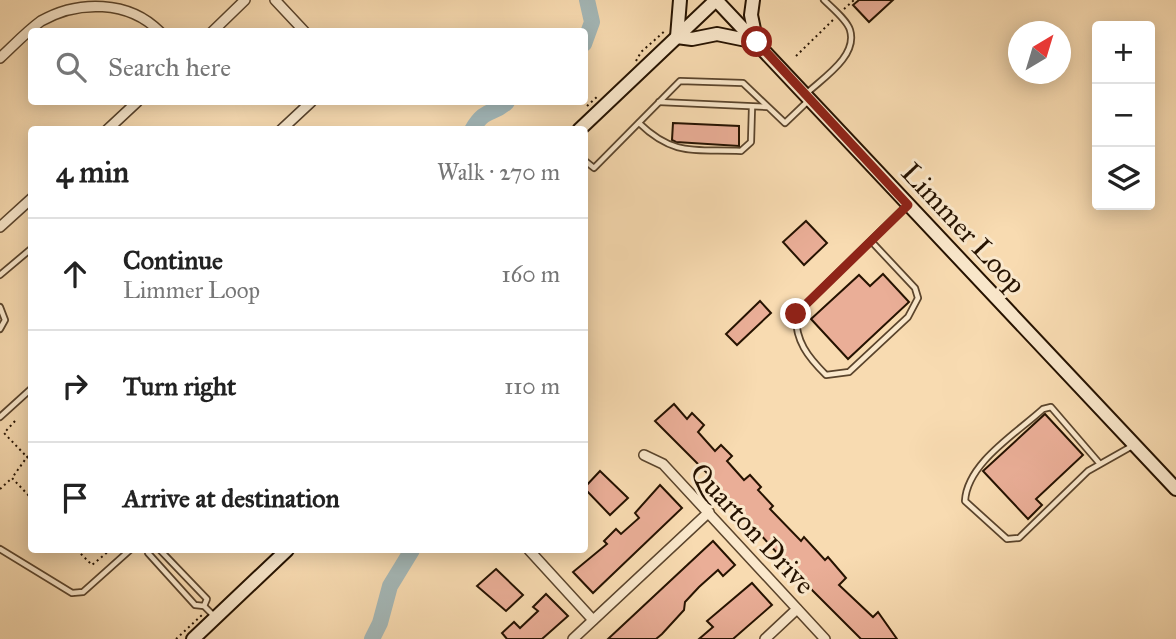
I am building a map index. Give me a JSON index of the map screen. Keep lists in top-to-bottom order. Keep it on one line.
{"streets":{"street":["Limmer Loop","Quarton Drive"]},"north":"top right","page":{"map_buttons":["+","−"],"search":"Search here","heading":["4 min","Walk · 270 m"],"list":[["Continue","Limmer Loop","160 m"],["Turn right","110 m"],"Arrive at destination"]}}
